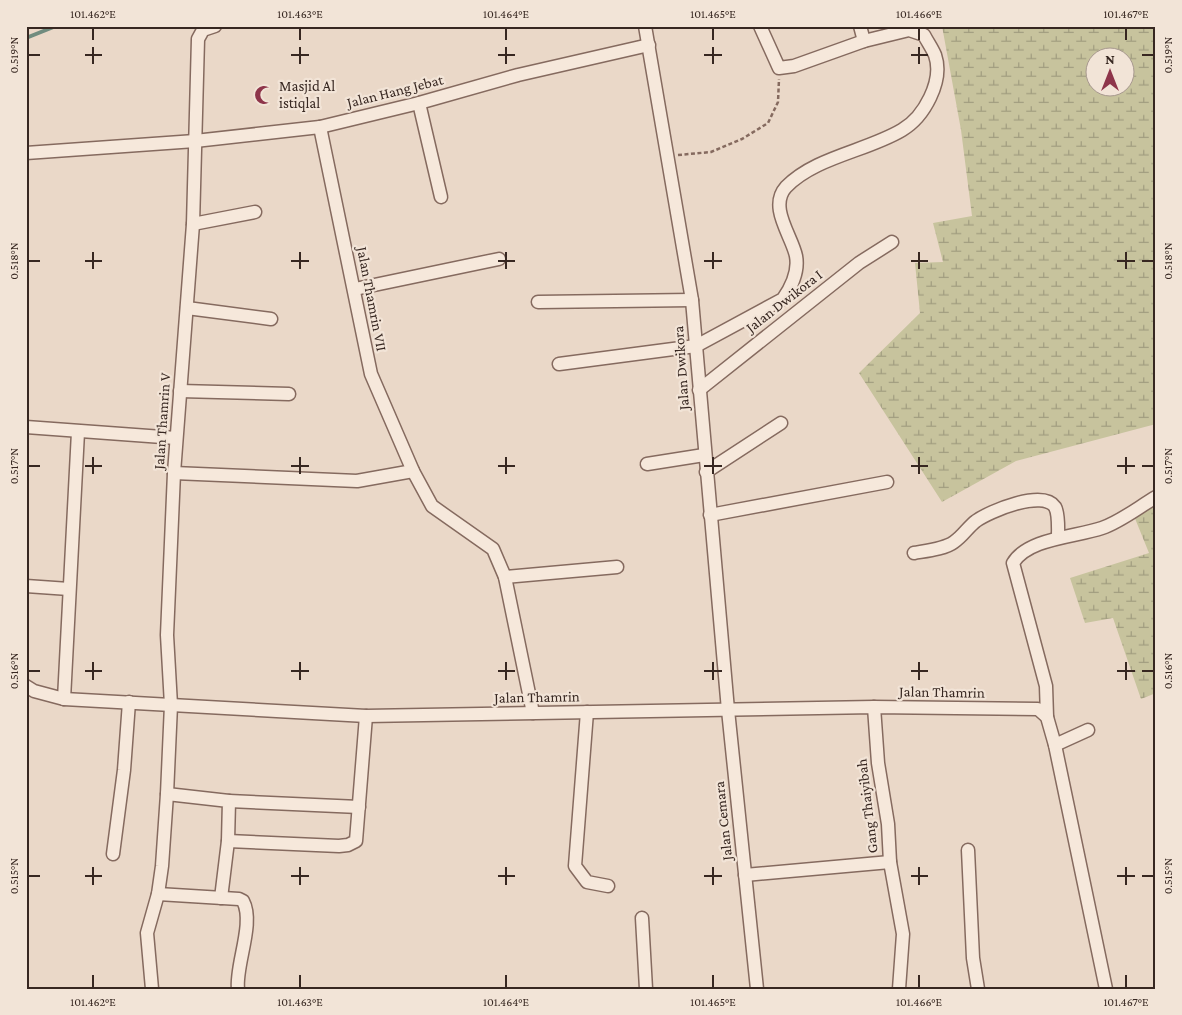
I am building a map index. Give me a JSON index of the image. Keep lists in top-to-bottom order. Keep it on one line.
{"streets":{"street":["Jalan Hang Jebat","Jalan Thamrin VII","Jalan Dwikora I","Jalan Dwikora","Jalan Thamrin V","Jalan Thamrin","Gang Thaiyibah","Jalan Cemara"]},"crossings":[["Jalan Hang Jebat","Jalan Thamrin VII"],["Jalan Hang Jebat","Jalan Dwikora"],["Jalan Hang Jebat","Jalan Thamrin V"],["Jalan Thamrin VII","Jalan Thamrin"],["Jalan Dwikora I","Jalan Dwikora"],["Jalan Dwikora","Jalan Thamrin"],["Jalan Dwikora","Jalan Cemara"],["Jalan Thamrin V","Jalan Thamrin"],["Jalan Thamrin","Gang Thaiyibah"],["Jalan Thamrin","Jalan Cemara"]],"places":{"mosque":["Masjid Al istiqlal"]},"north":"top","coordinates":["101.462°E","101.463°E","101.464°E","101.465°E","101.466°E","101.467°E","0.519°N","0.518°N","0.517°N","0.516°N","0.515°N"]}
